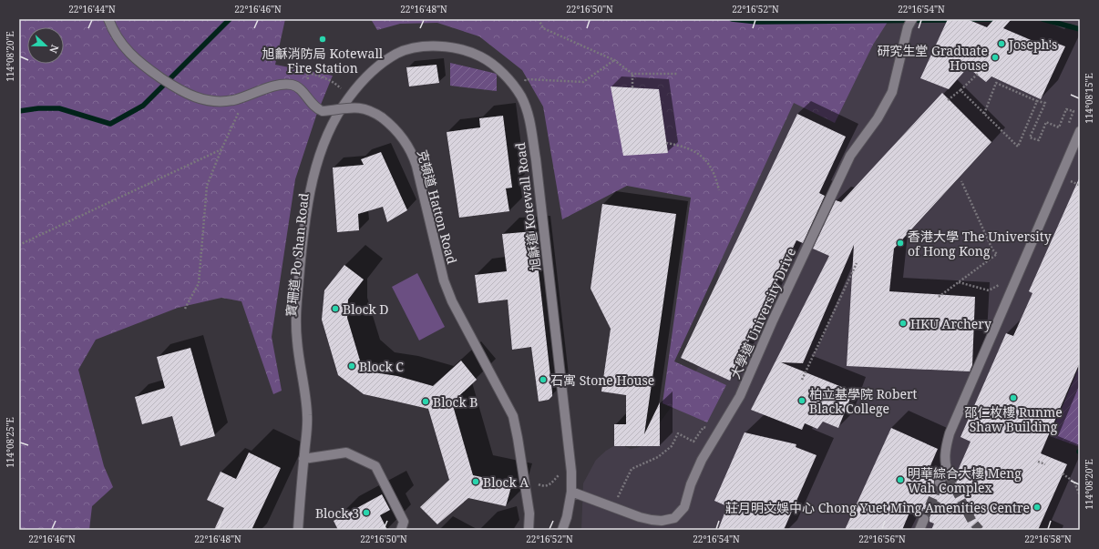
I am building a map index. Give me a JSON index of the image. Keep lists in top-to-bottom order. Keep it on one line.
{"streets":{"street":["克頓道 Hatton Road","旭龢道 Kotewall Road","寶珊道 Po Shan Road","大學道 University Drive"]},"crossings":[["旭龢道 Kotewall Road","寶珊道 Po Shan Road"],["旭龢道 Kotewall Road","大學道 University Drive"]],"places":["旭龢消防局 Kotewall Fire Station","Joseph's","研究生堂 Graduate House","香港大學 The University of Hong Kong","Block D","HKU Archery","Block C","石寓 Stone House","邵仁枚樓 Runme Shaw Building","柏立基學院 Robert Black College","Block B","明華綜合大樓 Meng Wah Complex","Block A","莊月明文娛中心 Chong Yuet Ming Amenities Centre","Block 3"],"north":"right","coordinates":["22°16'44\"N","22°16'46\"N","22°16'48\"N","22°16'50\"N","22°16'52\"N","22°16'54\"N","114°08'20\"E","114°08'15\"E","114°08'25\"E","22°16'56\"N","22°16'58\"N"]}
